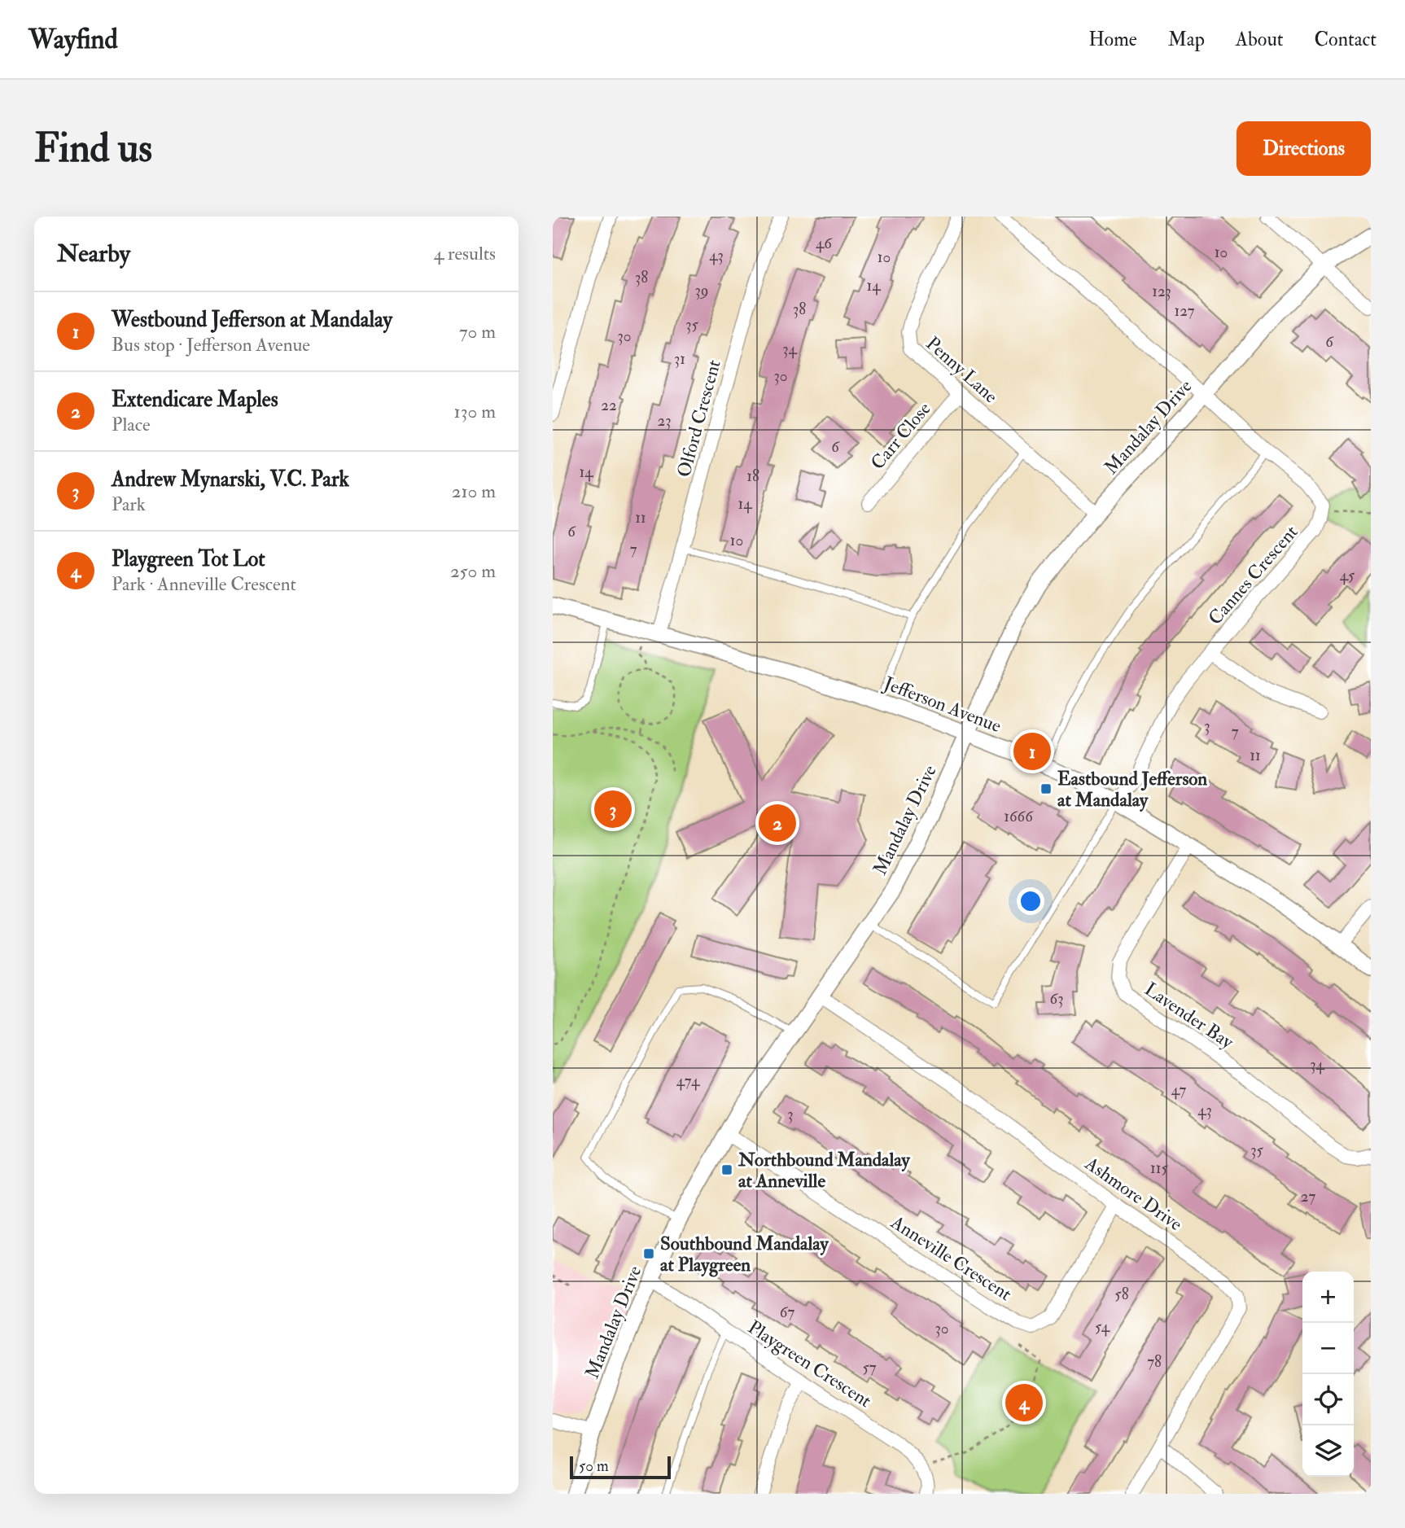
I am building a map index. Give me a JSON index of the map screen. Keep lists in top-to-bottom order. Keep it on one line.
{"streets":{"street":["Penny Lane","Olford Crescent","Mandalay Drive","Carr Close","Cannes Crescent","Jefferson Avenue","Lavender Bay","Ashmore Drive","Anneville Crescent","Playgreen Crescent"]},"crossings":[["Penny Lane","Mandalay Drive"],["Penny Lane","Carr Close"],["Olford Crescent","Jefferson Avenue"],["Mandalay Drive","Jefferson Avenue"],["Mandalay Drive","Ashmore Drive"],["Mandalay Drive","Anneville Crescent"],["Mandalay Drive","Playgreen Crescent"],["Cannes Crescent","Jefferson Avenue"],["Jefferson Avenue","Lavender Bay"],["Ashmore Drive","Anneville Crescent"]],"places":{"transit":["Eastbound Jefferson at Mandalay","Northbound Mandalay at Anneville","Southbound Mandalay at Playgreen"]},"house_numbers":["46","10","43","10","38","14","39","123","38","127","35","30","6","34","31","30","22","23","6","14","18","14","11","6","10","7","45","3","7","11","1666","63","34","474","47","43","3","35","115","27","58","67","54","30","78","57"],"scale_bar":"50 m","page":{"header":"Wayfind","nav":["Home","Map","About","Contact"],"buttons":"Directions","title":"Find us","heading":["Nearby","4 results"],"list":[{"mark":"1","name":"Westbound Jefferson at Mandalay","note":"Bus stop · Jefferson Avenue","value":"70 m"},{"mark":"2","name":"Extendicare Maples","note":"Place","value":"130 m"},{"mark":"3","name":"Andrew Mynarski, V.C. Park","note":"Park","value":"210 m"},{"mark":"4","name":"Playgreen Tot Lot","note":"Park · Anneville Crescent","value":"250 m"}],"pins":["1","3","2","4"],"map_buttons":["+","−"],"scale":"50 m"}}
